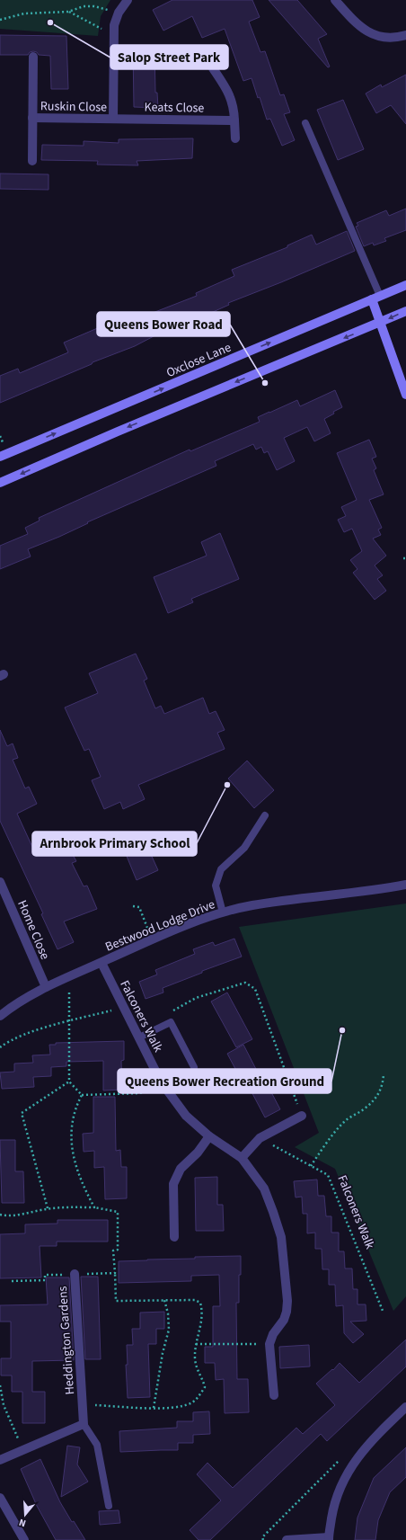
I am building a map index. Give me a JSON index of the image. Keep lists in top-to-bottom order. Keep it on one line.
{"streets":{"main road":["Oxclose Lane"],"street":["Ruskin Close","Keats Close","Bestwood Lodge Drive","Home Close","Falconers Walk","Heddington Gardens"]},"crossings":[["Ruskin Close","Keats Close"],["Bestwood Lodge Drive","Home Close"],["Bestwood Lodge Drive","Falconers Walk"]],"places":["Salop Street Park","Queens Bower Road","Arnbrook Primary School","Queens Bower Recreation Ground"],"north":"bottom"}
